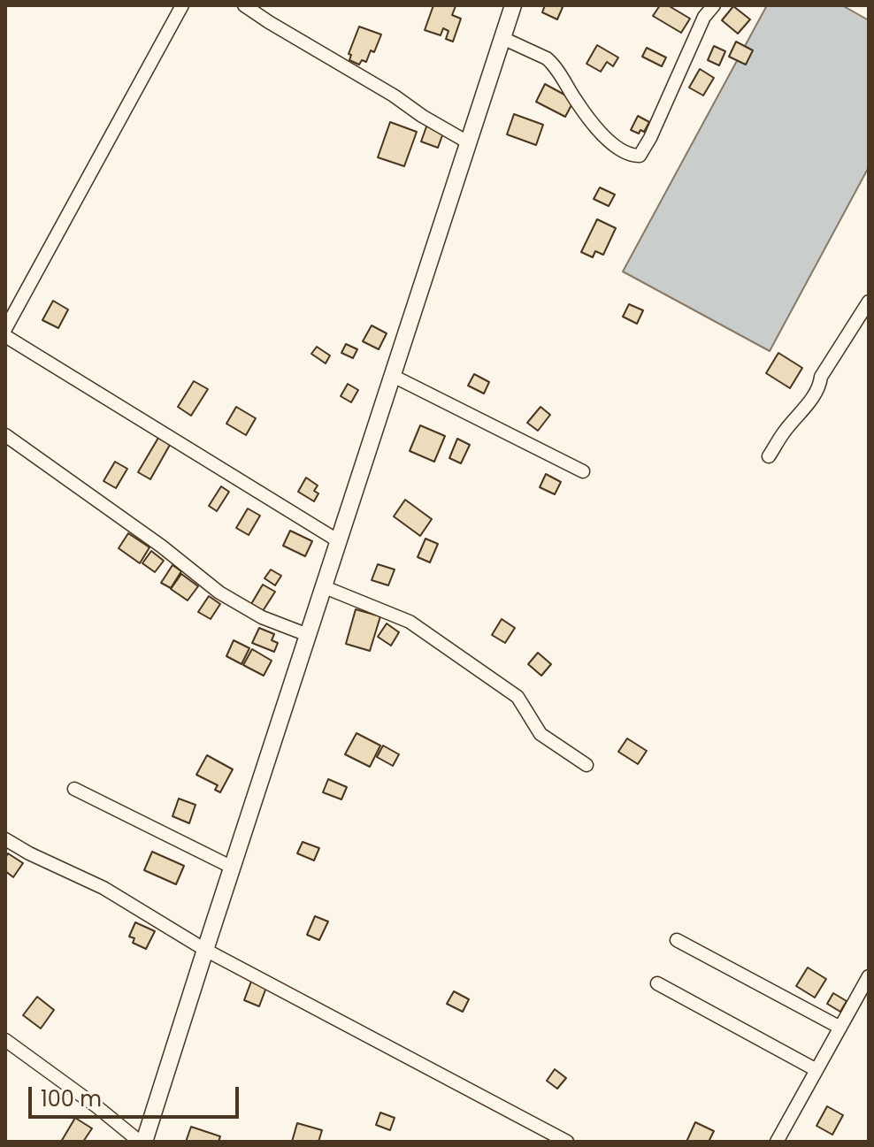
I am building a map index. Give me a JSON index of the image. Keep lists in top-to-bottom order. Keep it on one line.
{"scale_bar":"100 m"}
